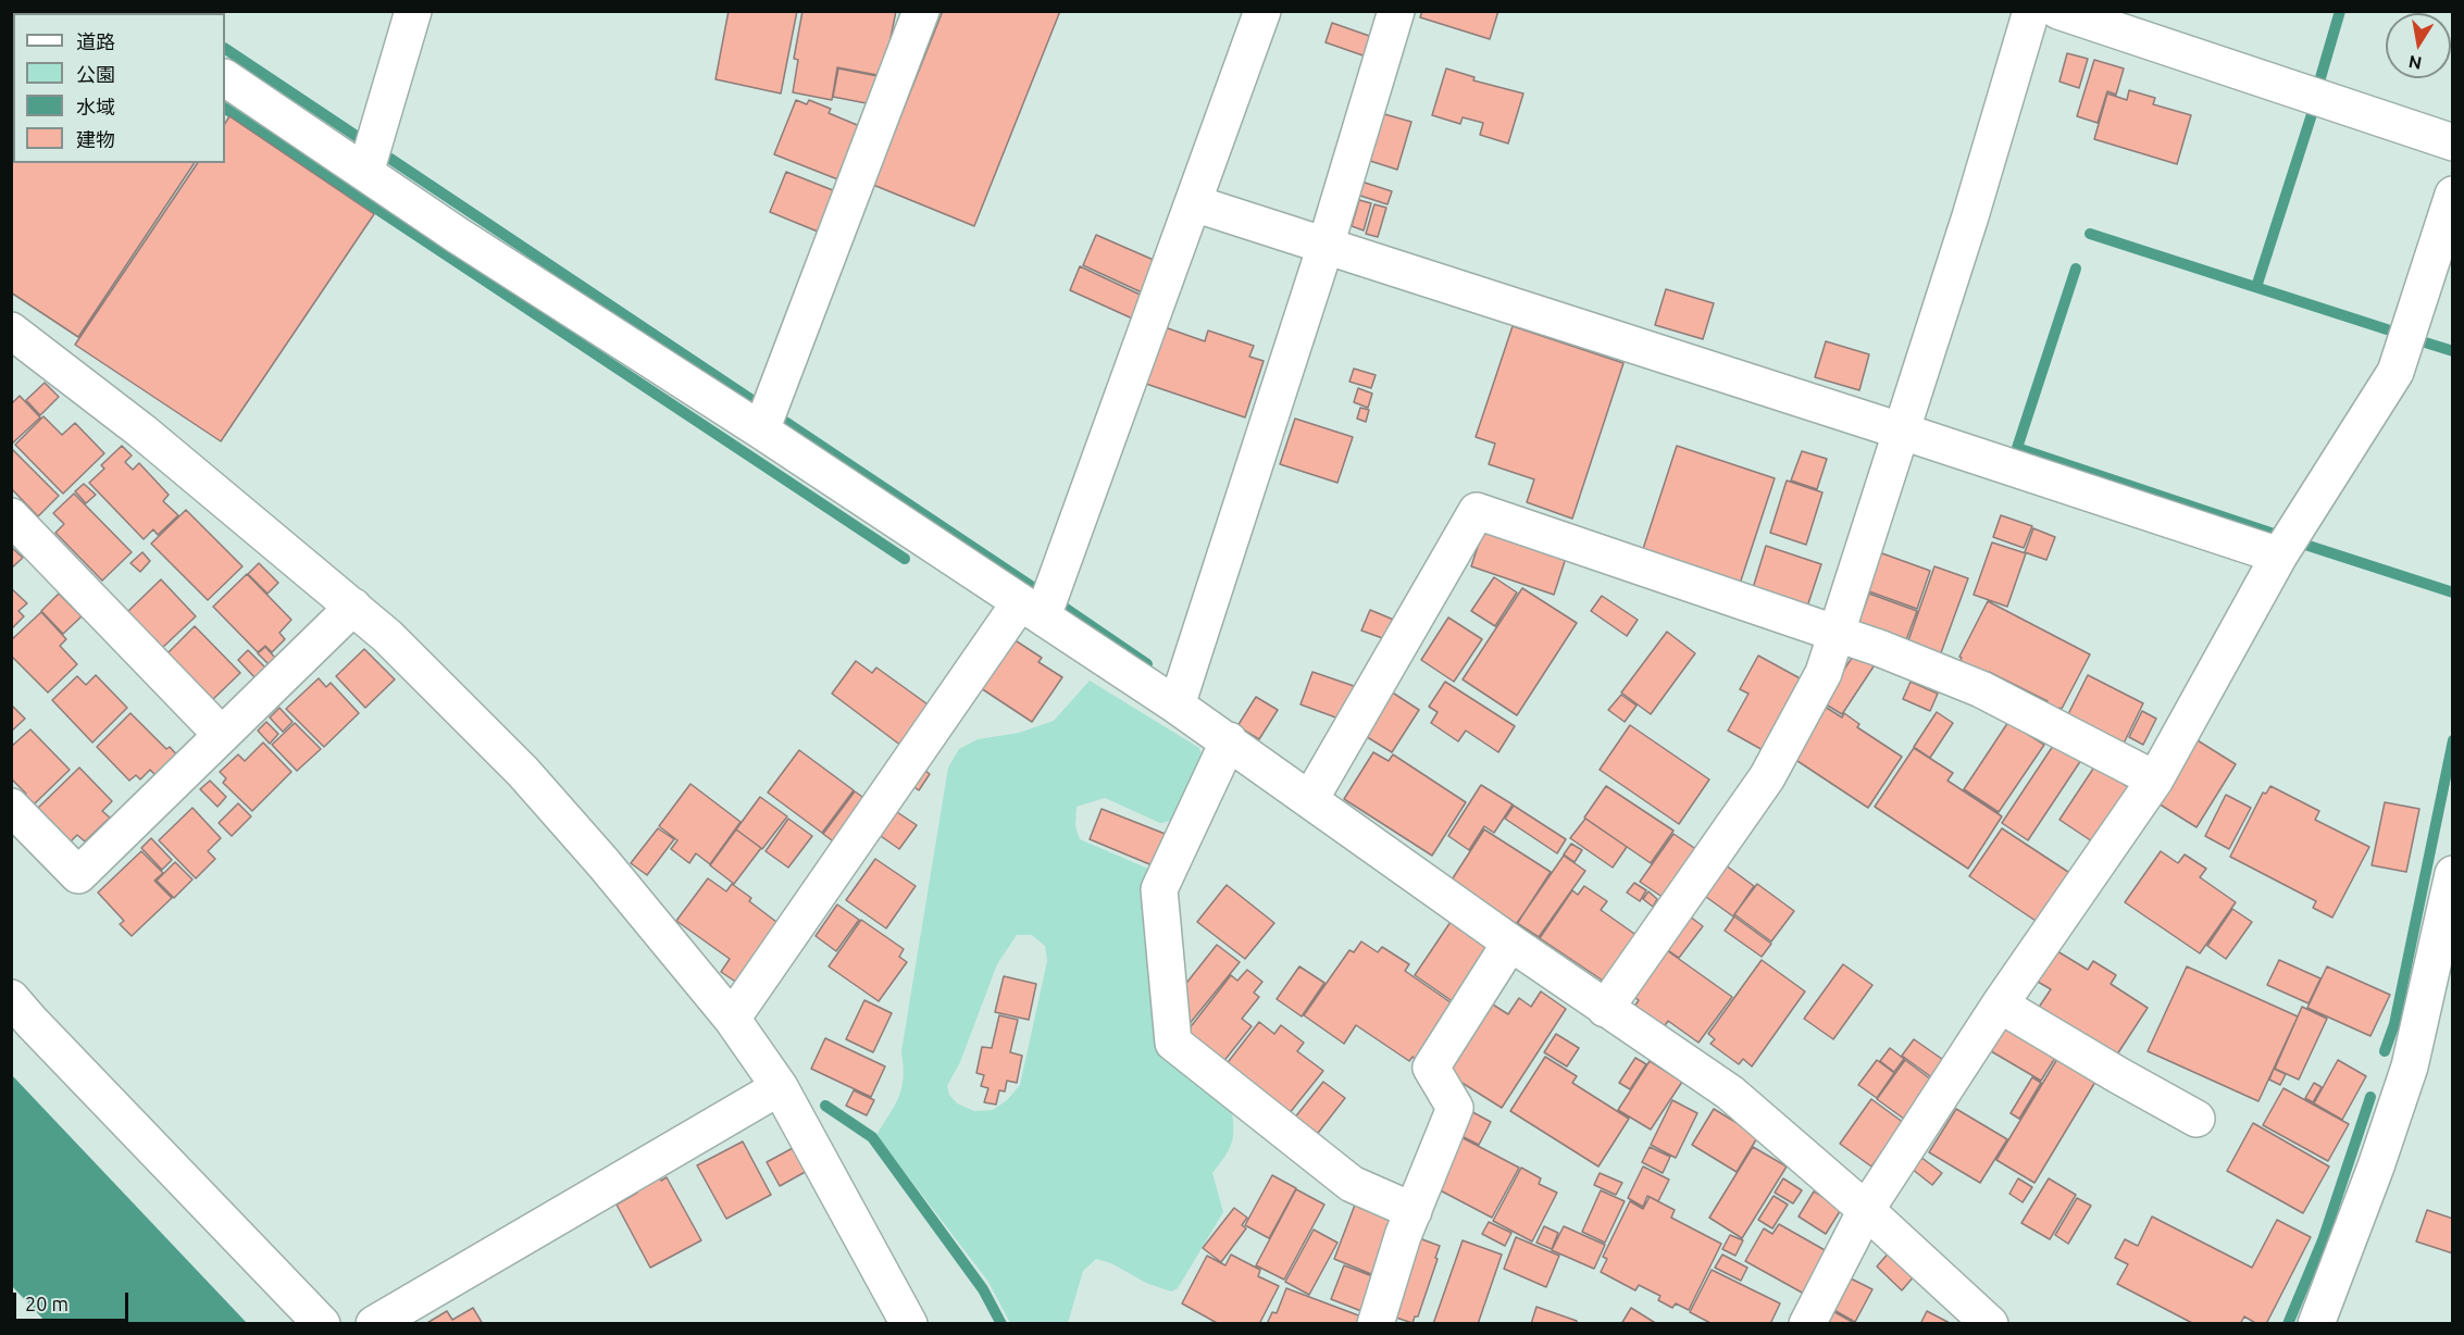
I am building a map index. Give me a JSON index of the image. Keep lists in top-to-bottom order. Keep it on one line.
{"legend":["道路","公園","水域","建物"],"scale_bar":"20 m","north":"bottom"}
